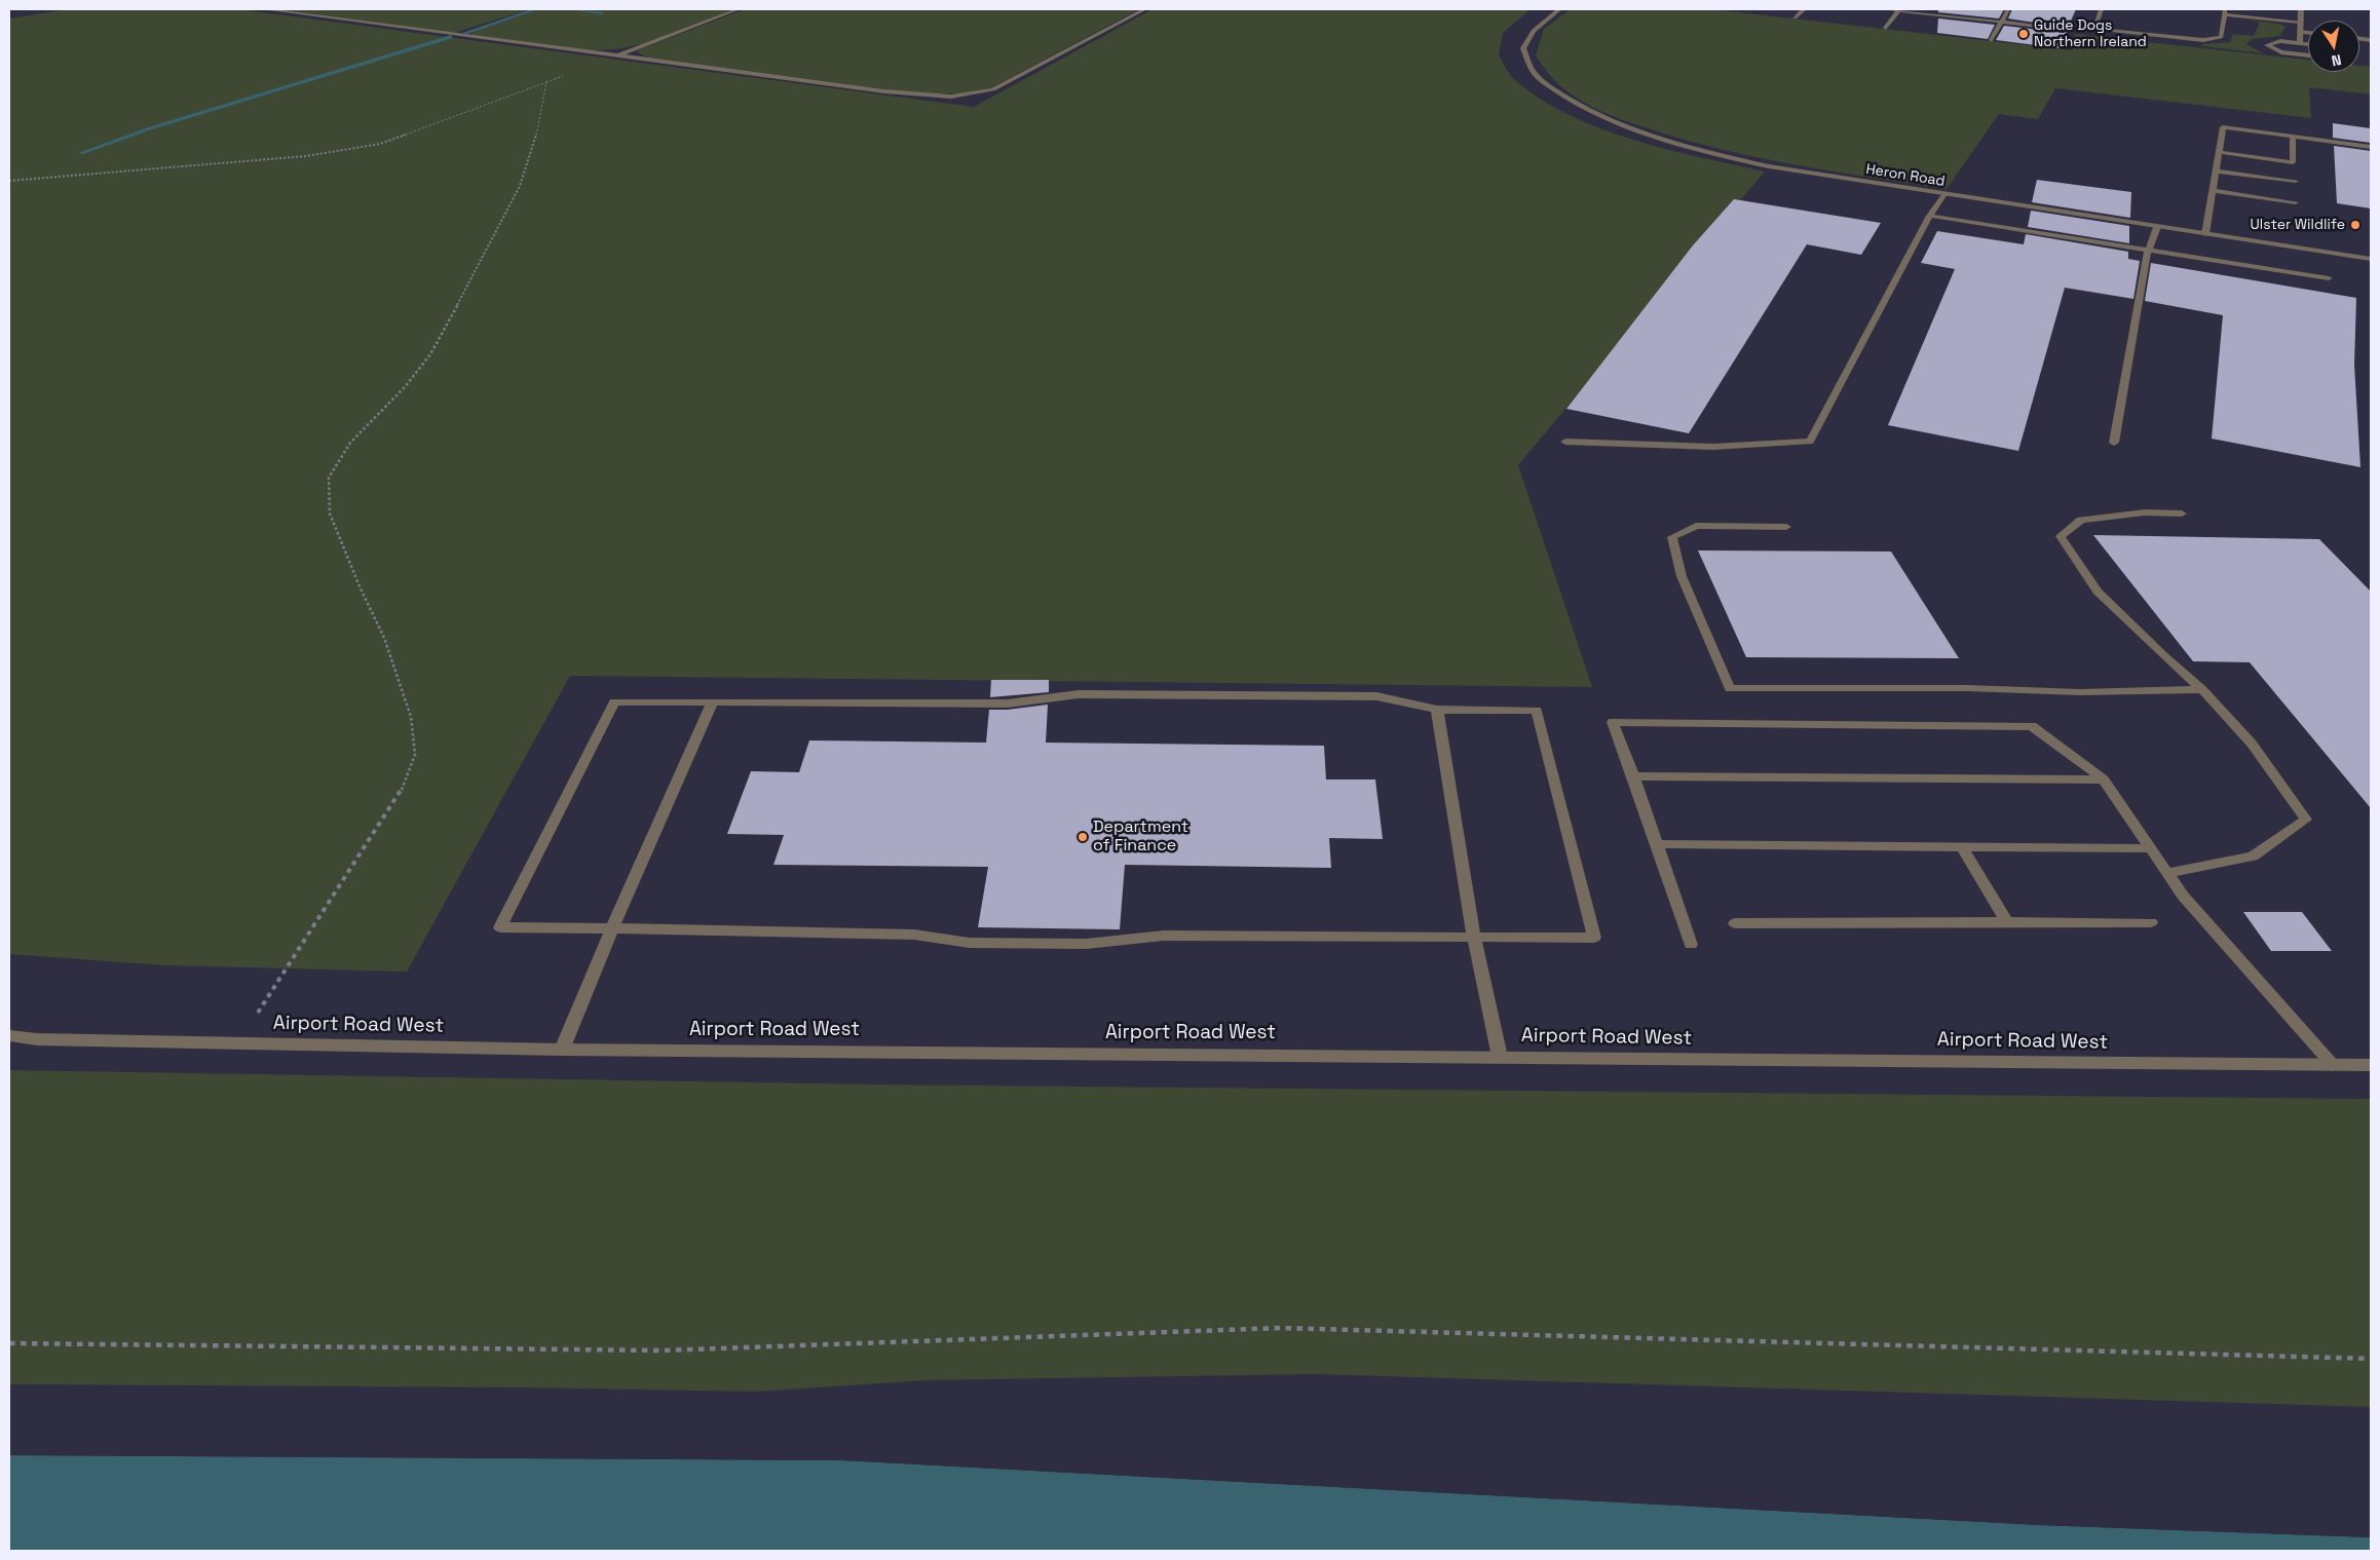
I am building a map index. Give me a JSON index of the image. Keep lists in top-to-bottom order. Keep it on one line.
{"streets":{"street":["Heron Road","Airport Road West"]},"places":["Guide Dogs Northern Ireland","Ulster Wildlife","Department of Finance"],"north":"bottom"}
